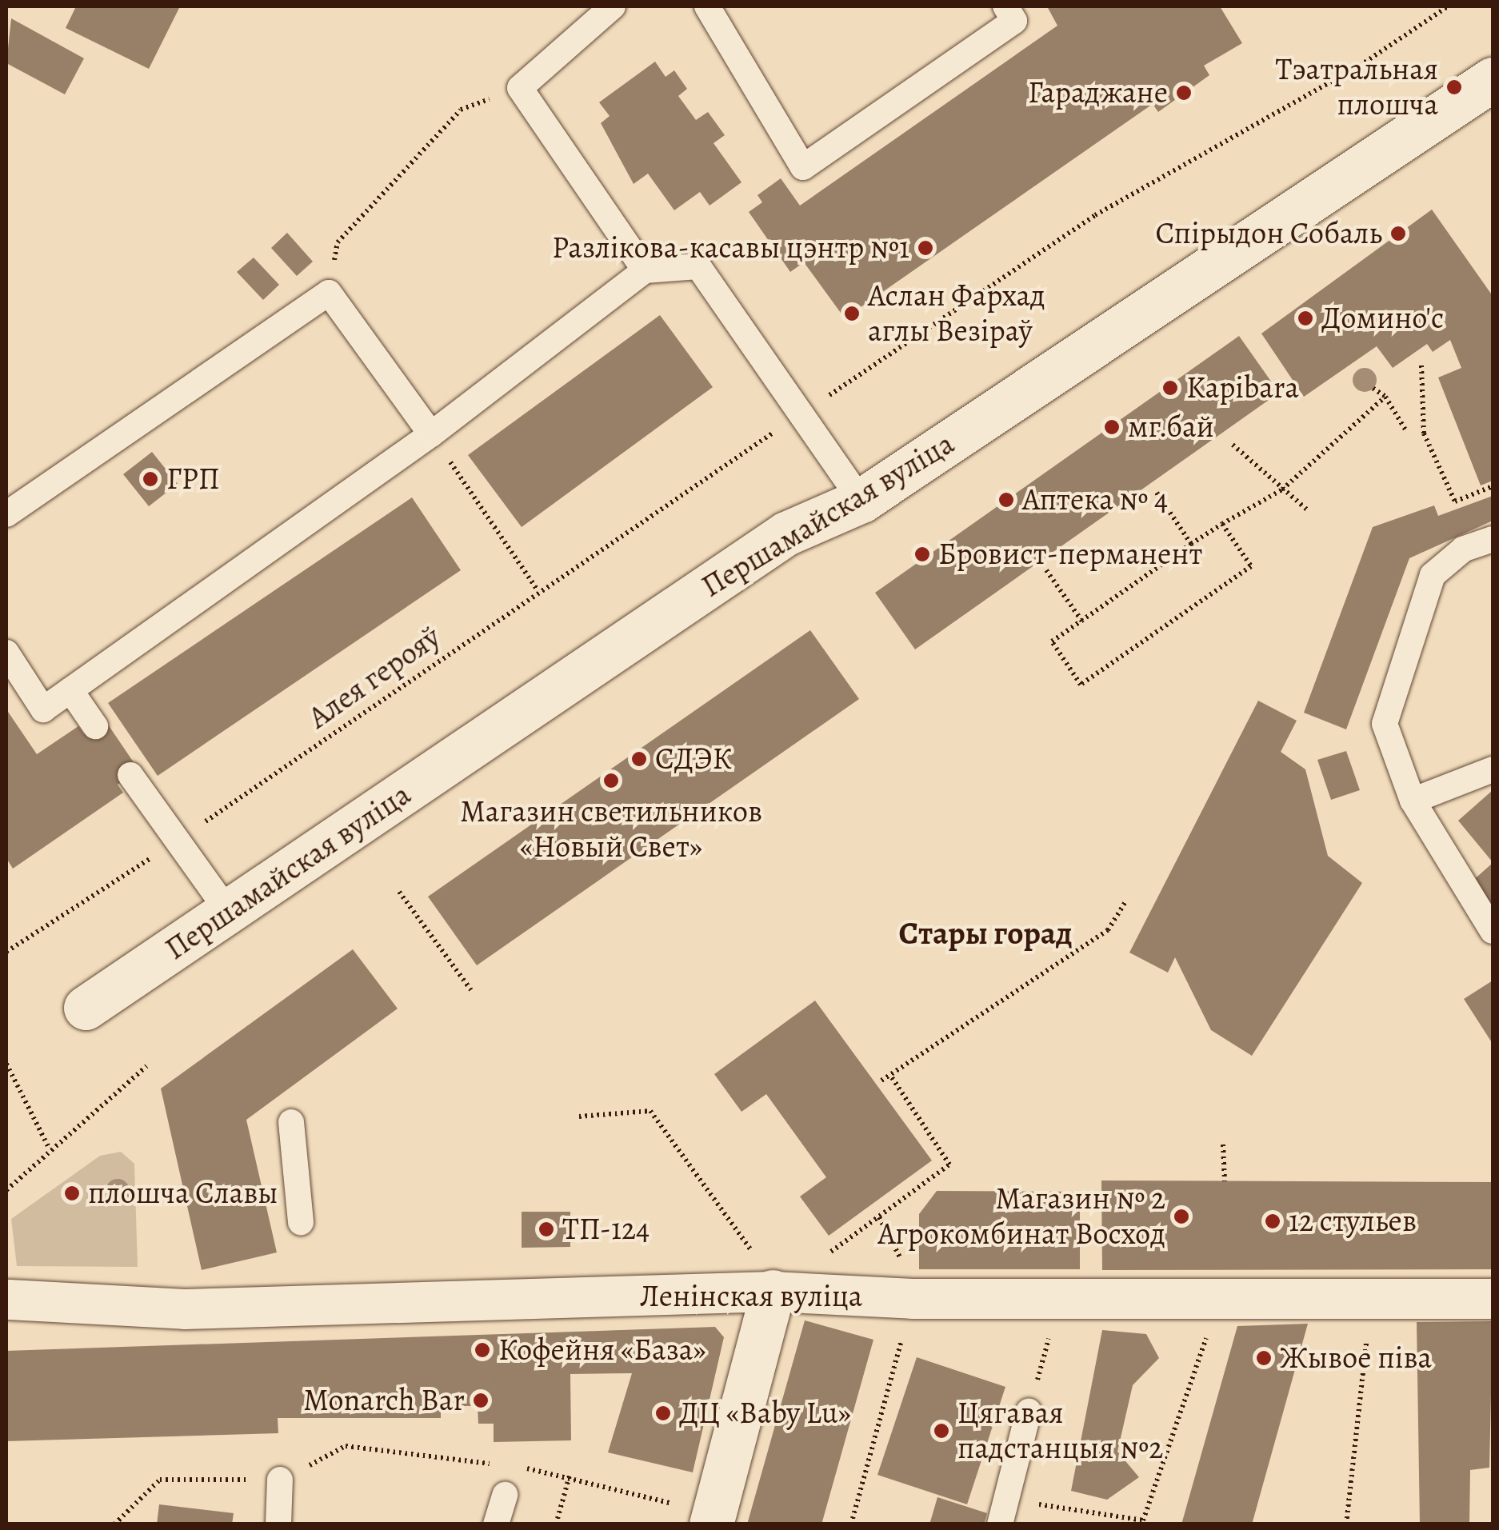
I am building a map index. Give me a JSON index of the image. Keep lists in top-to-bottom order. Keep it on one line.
{"streets":{"street":["Першамайская вуліца","Ленінская вуліца"],"path":["Алея герояў"]},"districts":["Стары горад"],"places":["Тэатральная плошча","Гараджане","Спірыдон Собаль","Разлікова-касавы цэнтр №1","Аслан Фархад аглы Везіраў","Домино'c","Kapibara","мг.бай","ГРП","Аптека № 4","Бровист-перманент","СДЭК","Магазин светильников «Новый Свет»","плошча Славы","Магазин № 2 Агрокомбинат Восход","12 стульев","ТП-124","Кофейня «База»","Жывое піва","Monarch Bar","ДЦ «Baby Lu»","Цягавая падстанцыя №2"]}
